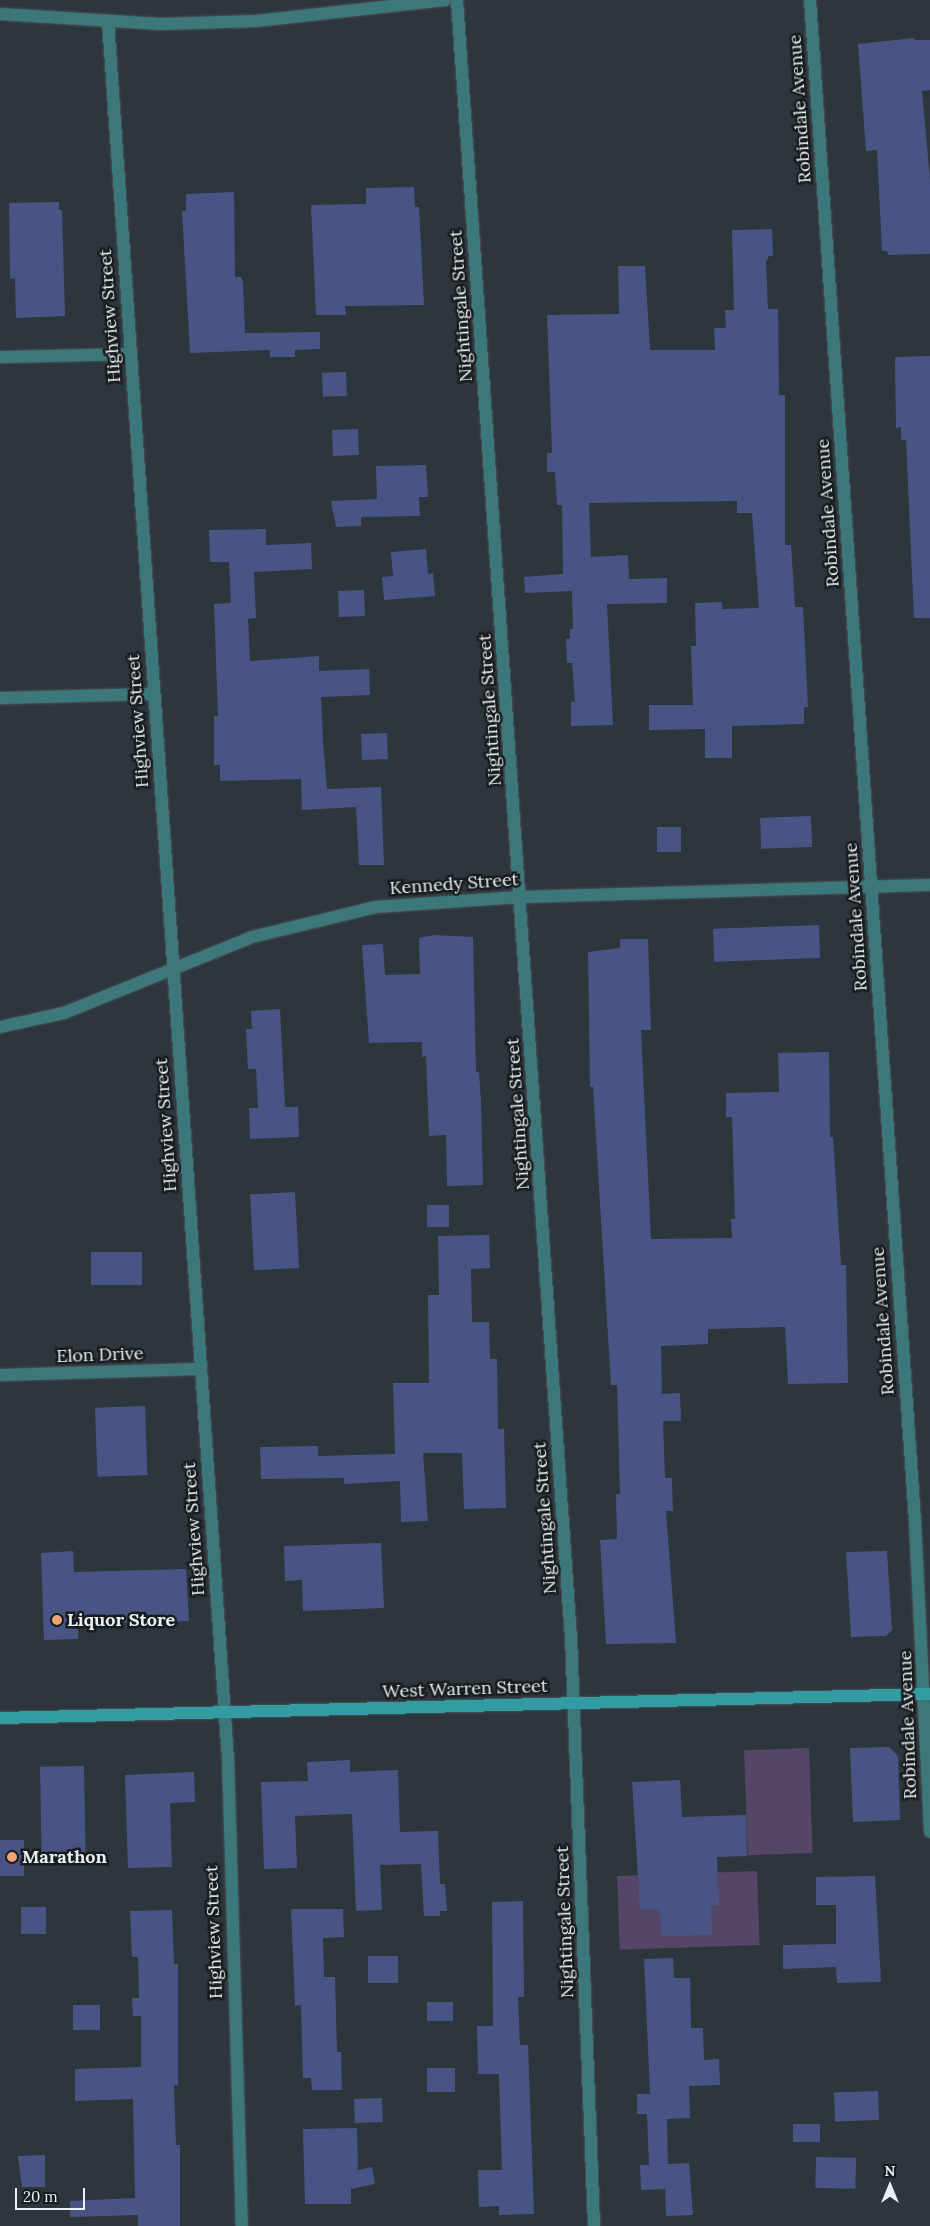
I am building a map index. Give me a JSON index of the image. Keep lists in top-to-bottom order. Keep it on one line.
{"streets":{"main road":["West Warren Street"],"street":["Robindale Avenue","Nightingale Street","Highview Street","Kennedy Street","Elon Drive"]},"crossings":[["Robindale Avenue","Kennedy Street"],["Robindale Avenue","West Warren Street"],["Nightingale Street","Kennedy Street"],["Nightingale Street","West Warren Street"],["Highview Street","Kennedy Street"],["Highview Street","Elon Drive"],["Highview Street","West Warren Street"]],"places":["Liquor Store","Marathon"],"scale_bar":"20 m","north":"top"}
